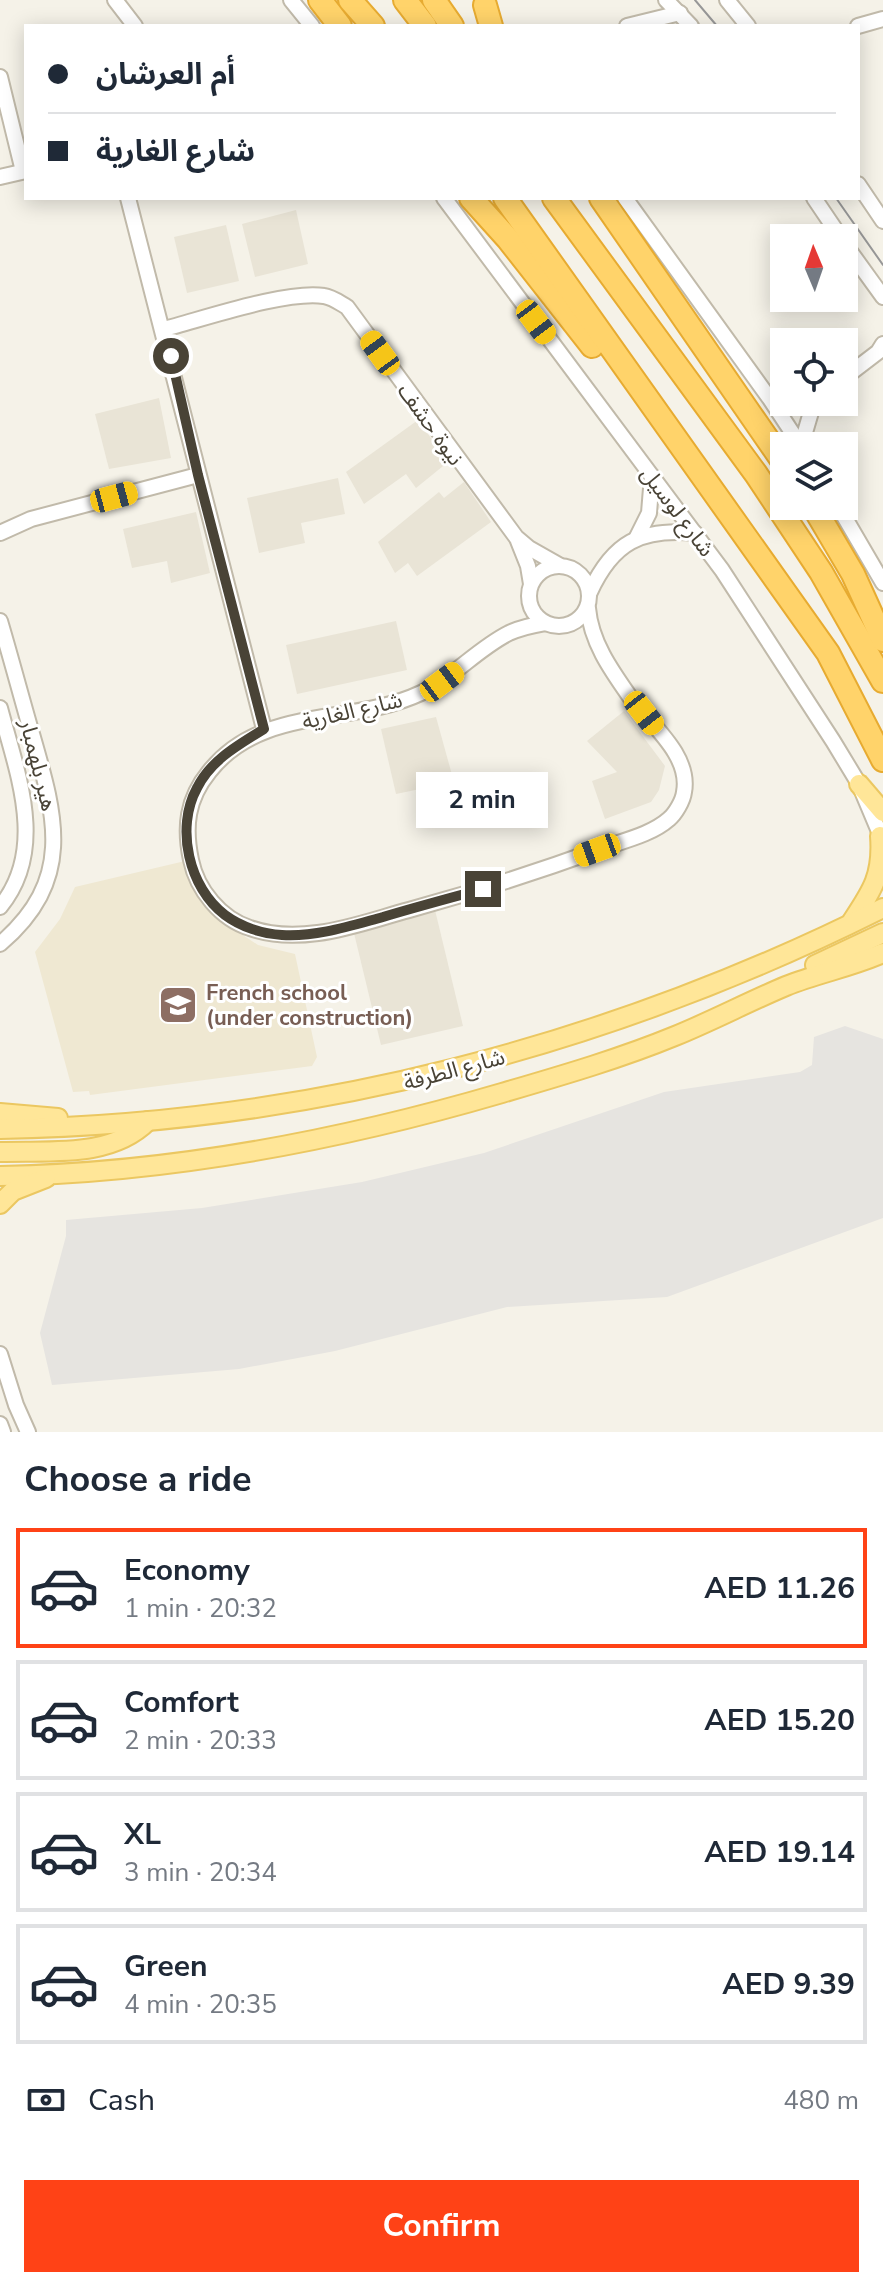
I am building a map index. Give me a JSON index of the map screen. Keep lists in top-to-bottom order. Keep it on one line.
{"streets":{"highway":["شارع لوسيل"],"main road":["شارع الطرفة"],"street":["نيوة حشف","شارع الغارية","هير بلهمبار"]},"crossings":[["نيوة حشف","شارع الغارية"]],"places":{"school or university":["French school (under construction)"]},"north":"top","page":{"banner":["أم العرشان","شارع الغارية"],"bubble":"2 min","heading":"Choose a ride","list":[{"name":"Economy","note":"1 min · 20:32","value":"AED 11.26"},{"name":"Comfort","note":"2 min · 20:33","value":"AED 15.20"},{"name":"XL","note":"3 min · 20:34","value":"AED 19.14"},{"name":"Green","note":"4 min · 20:35","value":"AED 9.39"}],"pay":["Cash","480 m"],"buttons":"Confirm"}}
